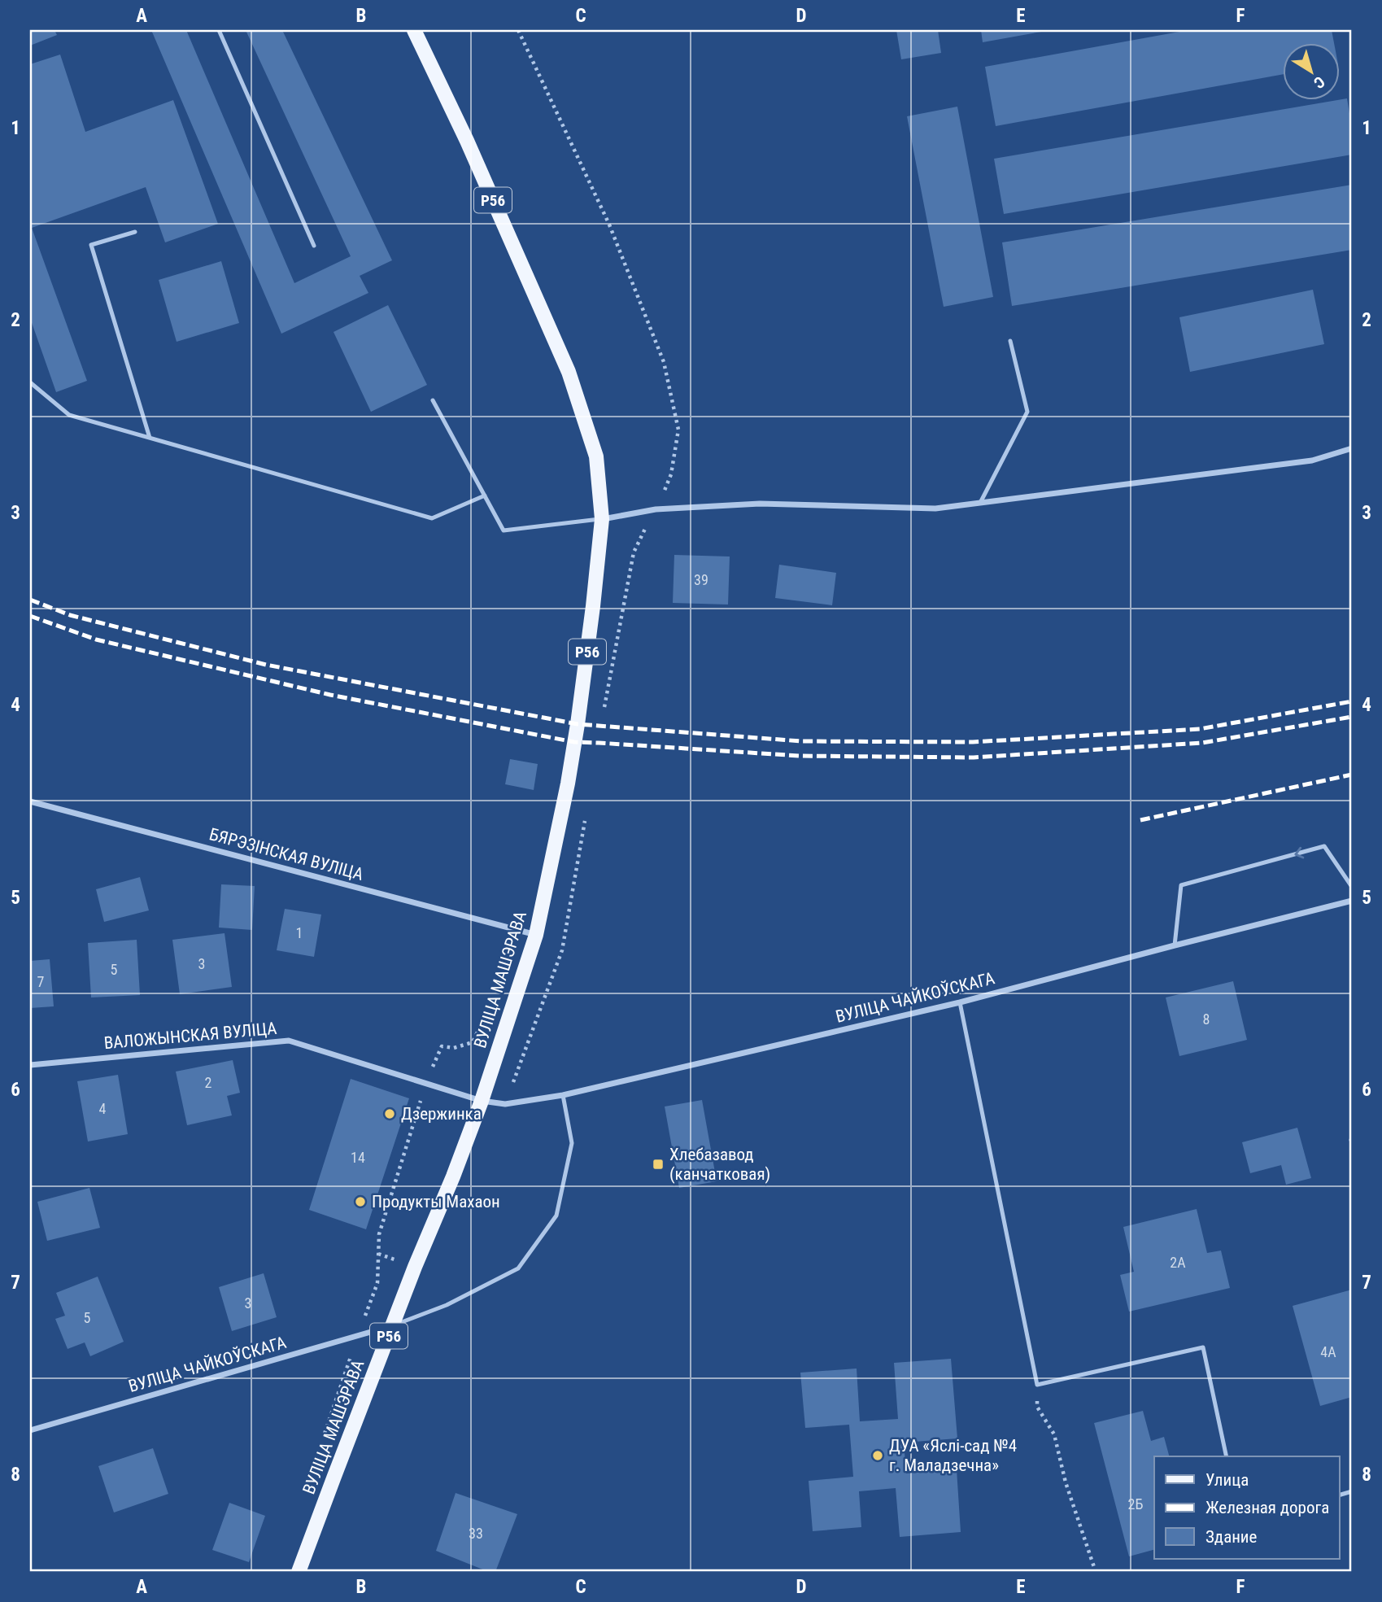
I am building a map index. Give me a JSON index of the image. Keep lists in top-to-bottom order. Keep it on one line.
{"streets":{"main road":["Р56","ВУЛІЦА МАШЭРАВА"],"street":["БЯРЭЗІНСКАЯ ВУЛІЦА","ВУЛІЦА ЧАЙКОЎСКАГА","ВАЛОЖЫНСКАЯ ВУЛІЦА"]},"crossings":[["БЯРЭЗІНСКАЯ ВУЛІЦА","ВУЛІЦА МАШЭРАВА"],["ВУЛІЦА МАШЭРАВА","ВУЛІЦА ЧАЙКОЎСКАГА"],["ВУЛІЦА МАШЭРАВА","ВАЛОЖЫНСКАЯ ВУЛІЦА"],["ВУЛІЦА ЧАЙКОЎСКАГА","ВАЛОЖЫНСКАЯ ВУЛІЦА"]],"places":{"other":["Дзержинка","Продукты Махаон","ДУА «Яслі-сад №4 г. Маладзечна»"],"transit":["Хлебазавод (канчатковая)"]},"house_numbers":["39","1","3","5","7","8","2","4","14","2А","3","5","4А","2Б","33"],"legend":["Улица","Железная дорога","Здание"],"north":"bottom right","grid":{"columns":["A","B","C","D","E","F"],"rows":["1","2","3","4","5","6","7","8"]}}
